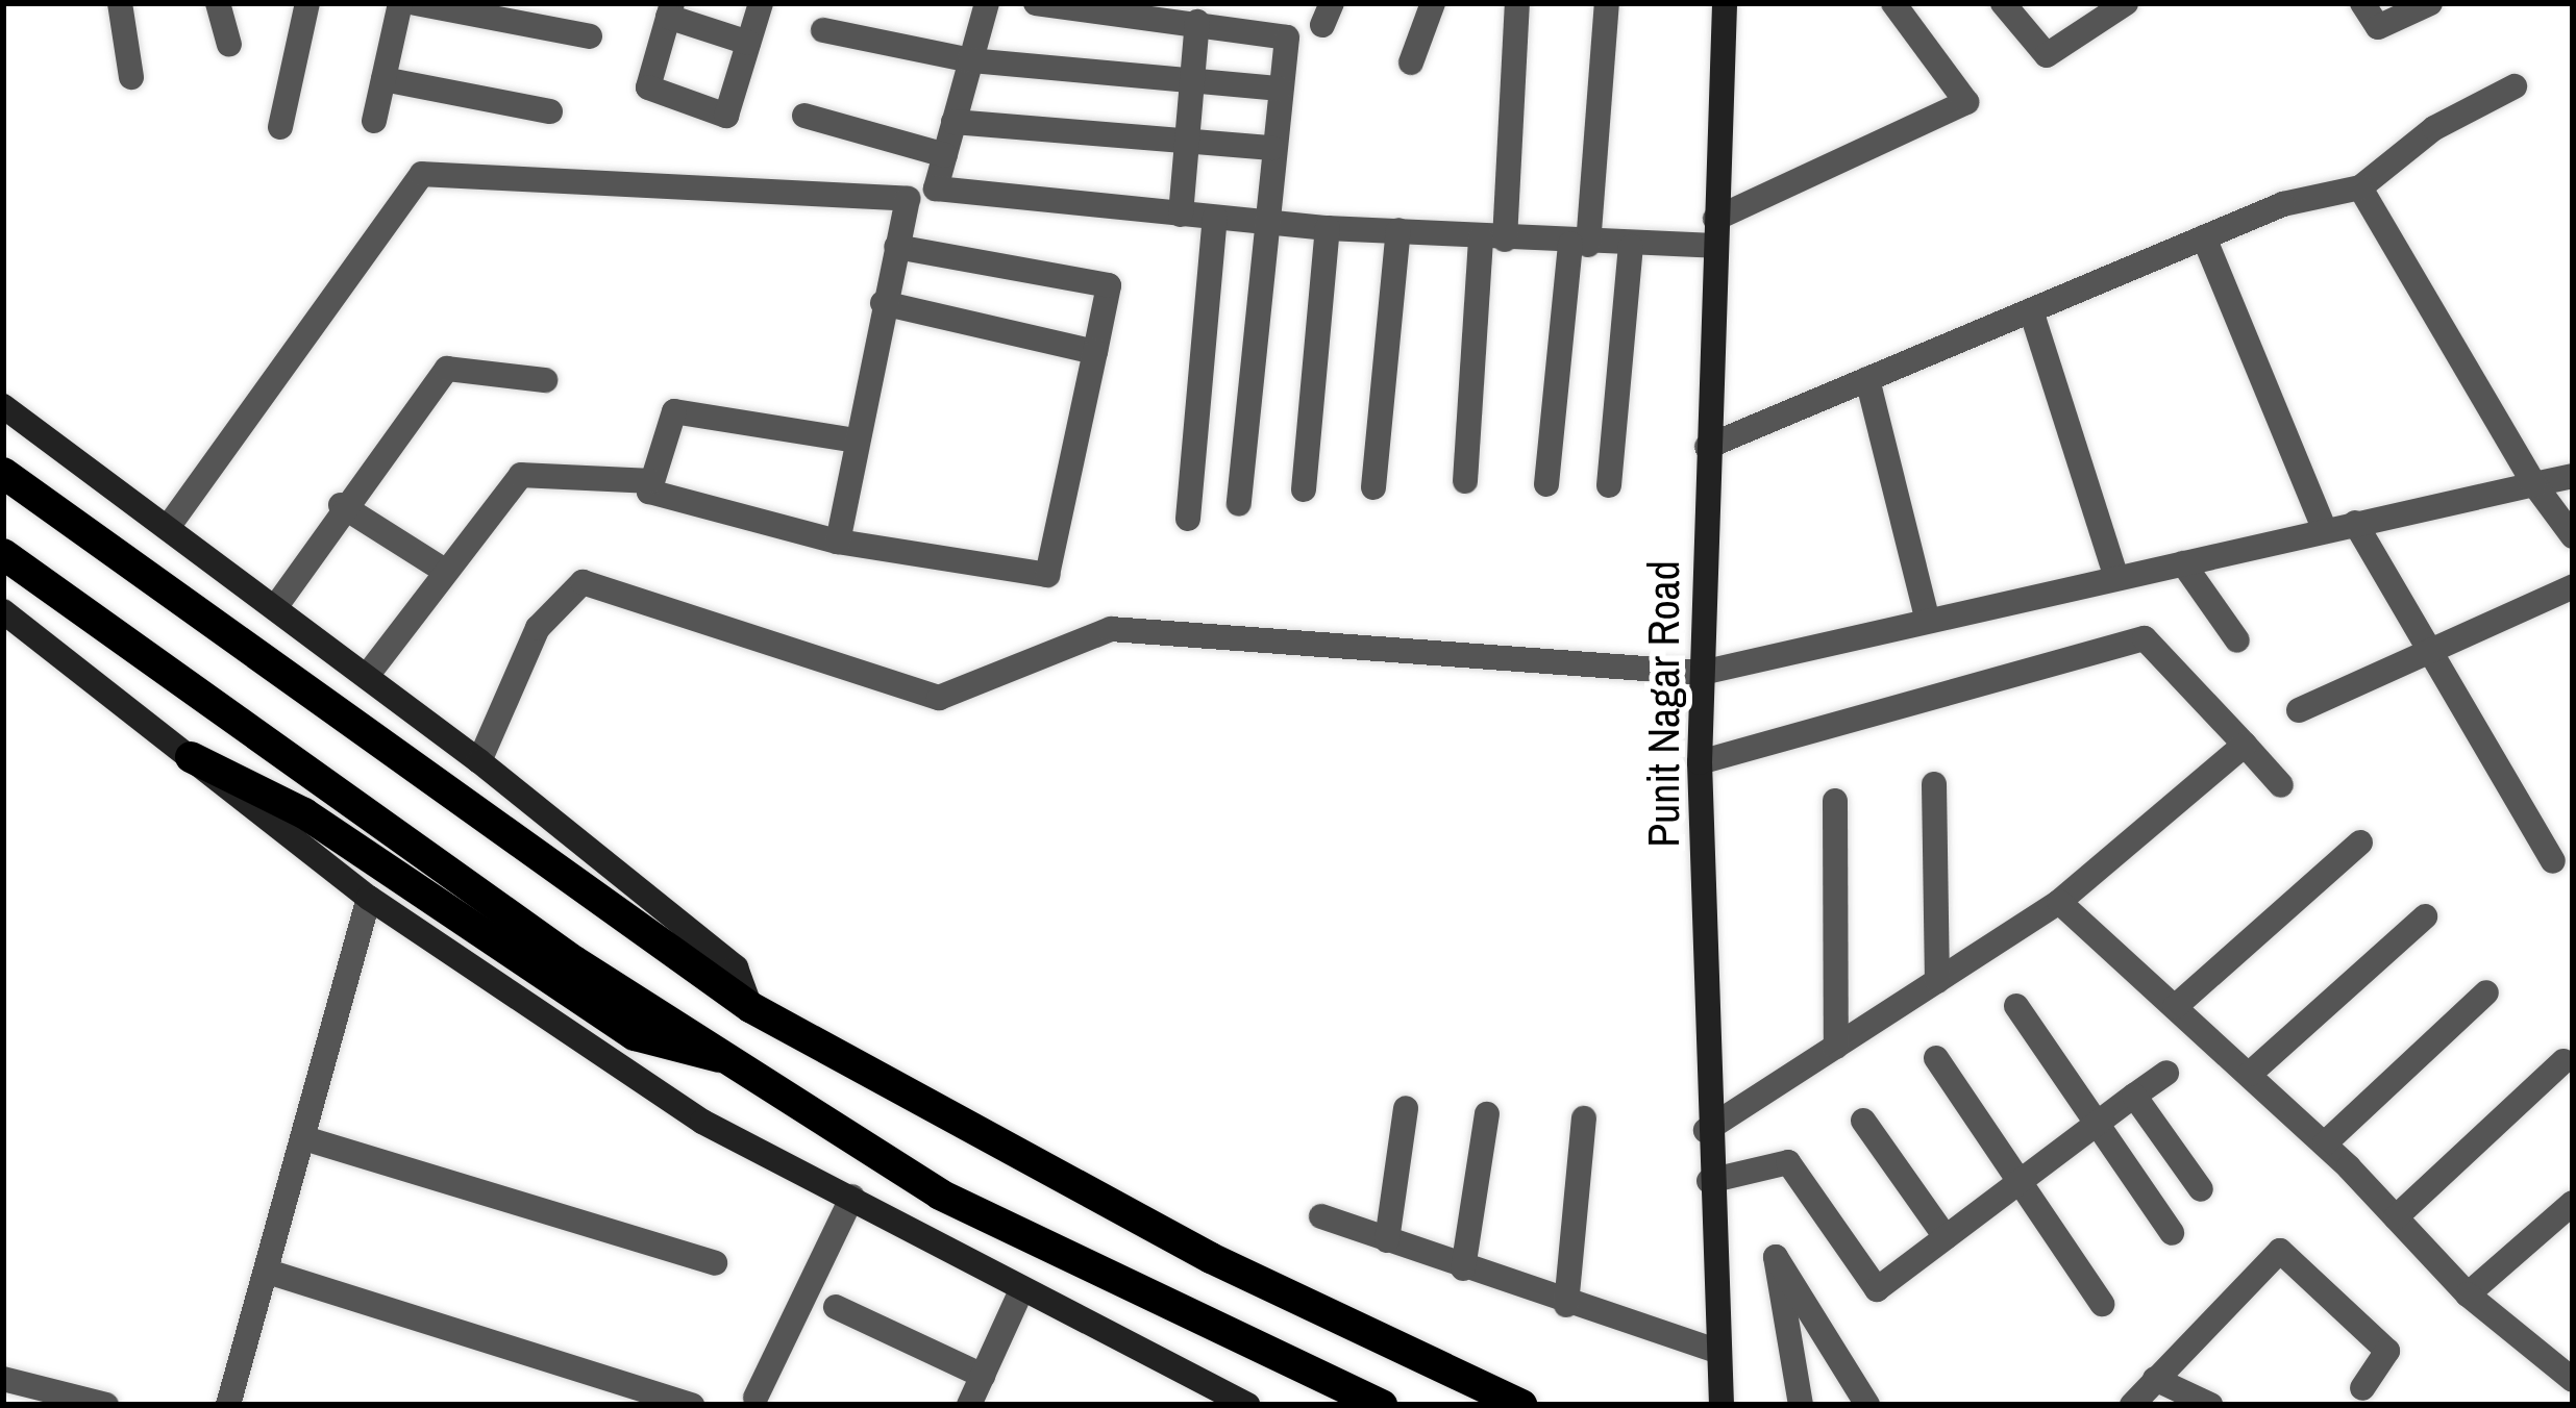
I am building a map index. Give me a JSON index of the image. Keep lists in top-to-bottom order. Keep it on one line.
{"streets":{"street":["Punit Nagar Road"]}}
